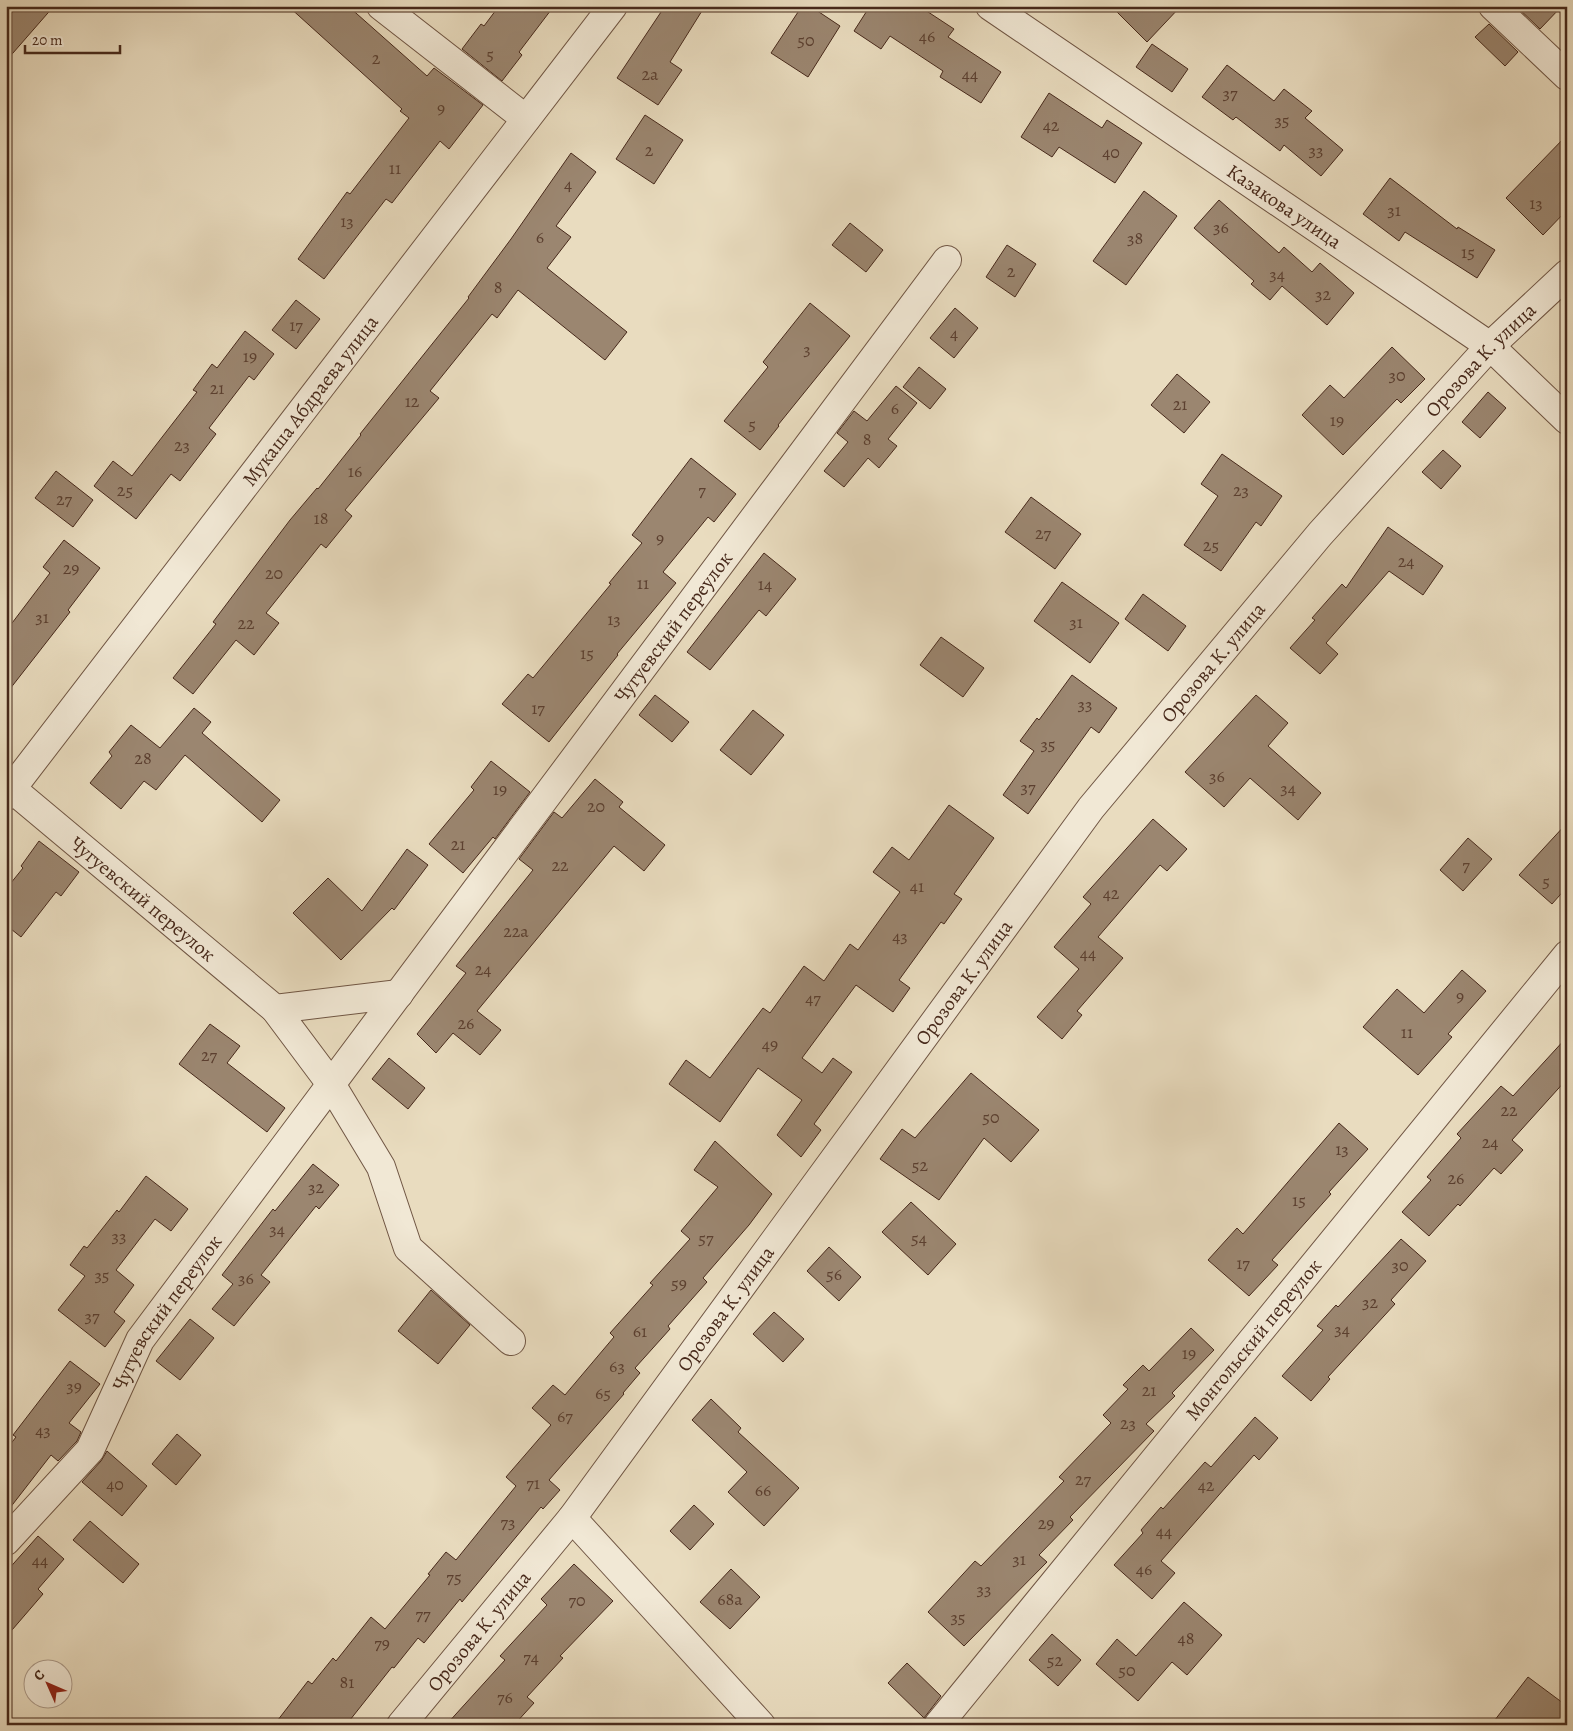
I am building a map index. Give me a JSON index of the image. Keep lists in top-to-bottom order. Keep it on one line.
{"streets":{"street":["Казакова улица","Орозова К. улица","Мукаша Абдраева улица","Чугуевский переулок","Монгольский переулок"]},"crossings":[["Казакова улица","Орозова К. улица"],["Мукаша Абдраева улица","Чугуевский переулок"]],"house_numbers":["46","50","5","2","2a","44","37","9","35","42","2","33","40","11","4","13","31","13","36","6","38","15","2","34","8","32","17","4","3","19","30","21","12","21","6","19","5","8","23","16","25","7","23","27","18","27","9","25","24","29","20","11","14","31","13","31","22","15","33","17","35","28","36","37","34","19","20","21","22","7","5","41","42","22a","43","44","24","9","47","26","11","49","27","22","50","24","13","52","26","32","15","34","33","57","54","17","30","56","35","36","59","32","37","34","61","19","63","39","21","65","67","23","43","27","71","40","42","66","73","29","44","31","44","46","75","33","68a","70","77","35","48","79","74","52","50","81","76"],"scale_bar":"20 m","north":"top left"}
